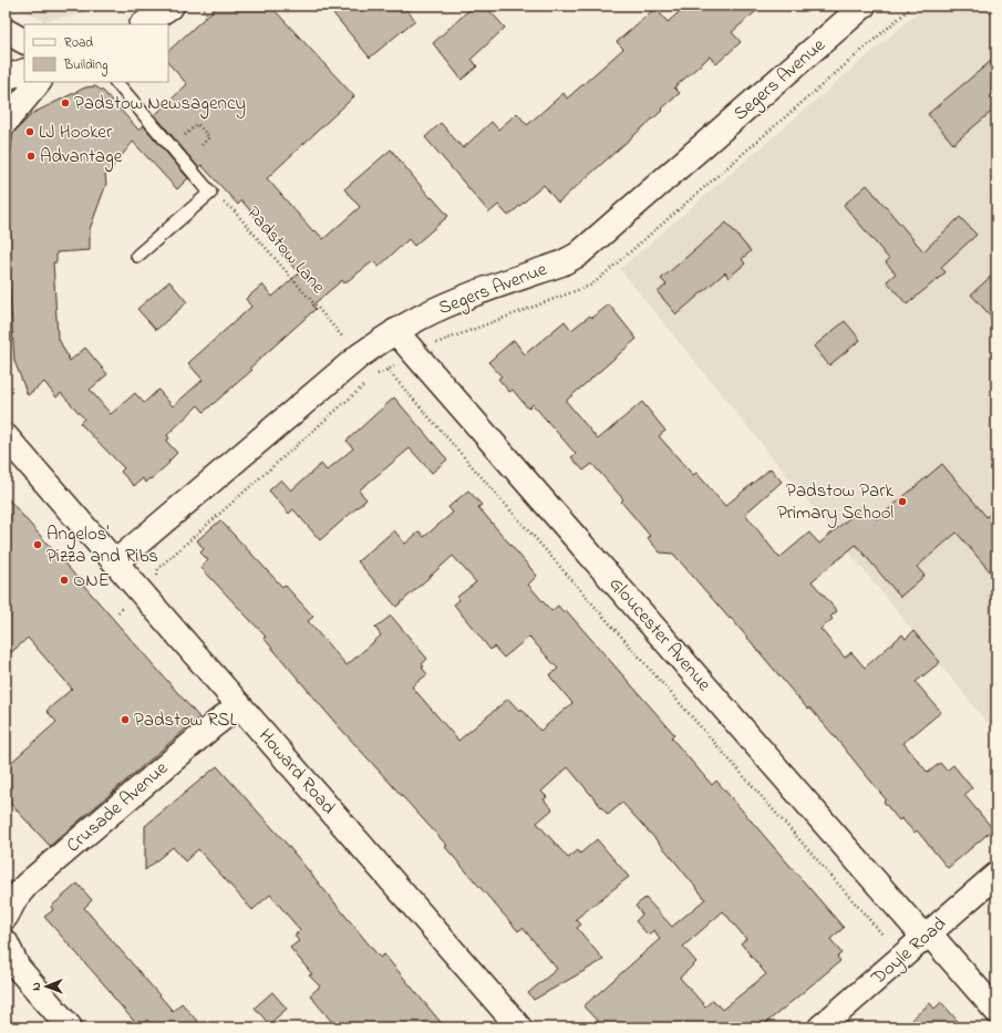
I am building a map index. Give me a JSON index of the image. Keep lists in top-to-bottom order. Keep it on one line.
{"streets":{"street":["Segers Avenue","Gloucester Avenue","Howard Road","Crusade Avenue","Doyle Road"],"path":["Padstow Lane"]},"crossings":[["Segers Avenue","Gloucester Avenue"],["Segers Avenue","Howard Road"],["Gloucester Avenue","Doyle Road"],["Howard Road","Crusade Avenue"]],"places":["Padstow Newsagency","LJ Hooker","Advantage","Padstow Park Primary School","Angelos' Pizza and Ribs","ONE","Padstow RSL"],"legend":["Road","Building"],"north":"left"}
